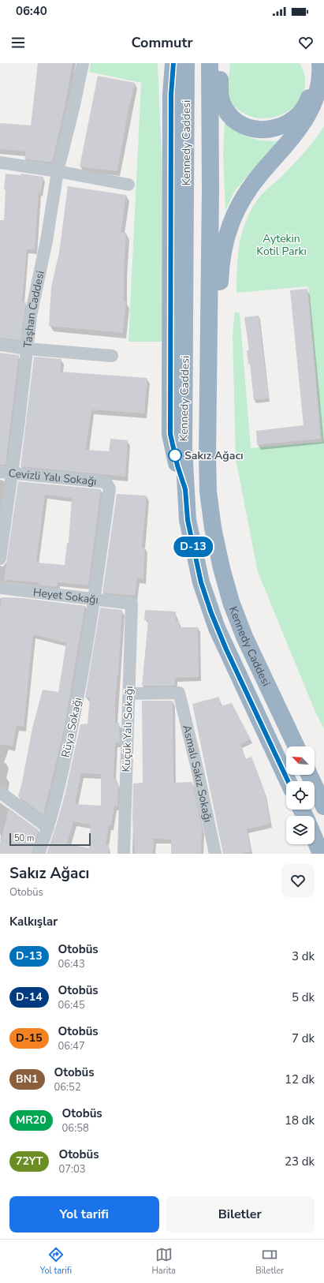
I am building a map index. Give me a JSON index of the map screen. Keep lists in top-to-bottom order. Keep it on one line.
{"streets":{"highway":["Kennedy Caddesi"],"street":["Taşhan Caddesi","Cevizli Yalı Sokağı","Heyet Sokağı","Rüya Sokağı","Küçük Yalı Sokağı","Asmalı Sakız Sokağı"]},"crossings":[["Taşhan Caddesi","Cevizli Yalı Sokağı"],["Cevizli Yalı Sokağı","Rüya Sokağı"],["Heyet Sokağı","Rüya Sokağı"],["Heyet Sokağı","Küçük Yalı Sokağı"],["Küçük Yalı Sokağı","Asmalı Sakız Sokağı"]],"parks":["Aytekin Kotil Parkı"],"places":["Sakız Ağacı"],"lines":["bus line D-13"],"scale_bar":"50 m","north":"top left","page":{"status":"06:40","header":"Commutr","on_map":"D-13","scale":"50 m","heading":[["Sakız Ağacı","Otobüs"],"Kalkışlar"],"list":[{"mark":"D-13","name":"Otobüs","note":"06:43","value":"3 dk"},{"mark":"D-14","name":"Otobüs","note":"06:45","value":"5 dk"},{"mark":"D-15","name":"Otobüs","note":"06:47","value":"7 dk"},{"mark":"BN1","name":"Otobüs","note":"06:52","value":"12 dk"},{"mark":"MR20","name":"Otobüs","note":"06:58","value":"18 dk"},{"mark":"72YT","name":"Otobüs","note":"07:03","value":"23 dk"}],"buttons":["Yol tarifi","Biletler"],"tabs":["Yol tarifi","Harita","Biletler"]}}
